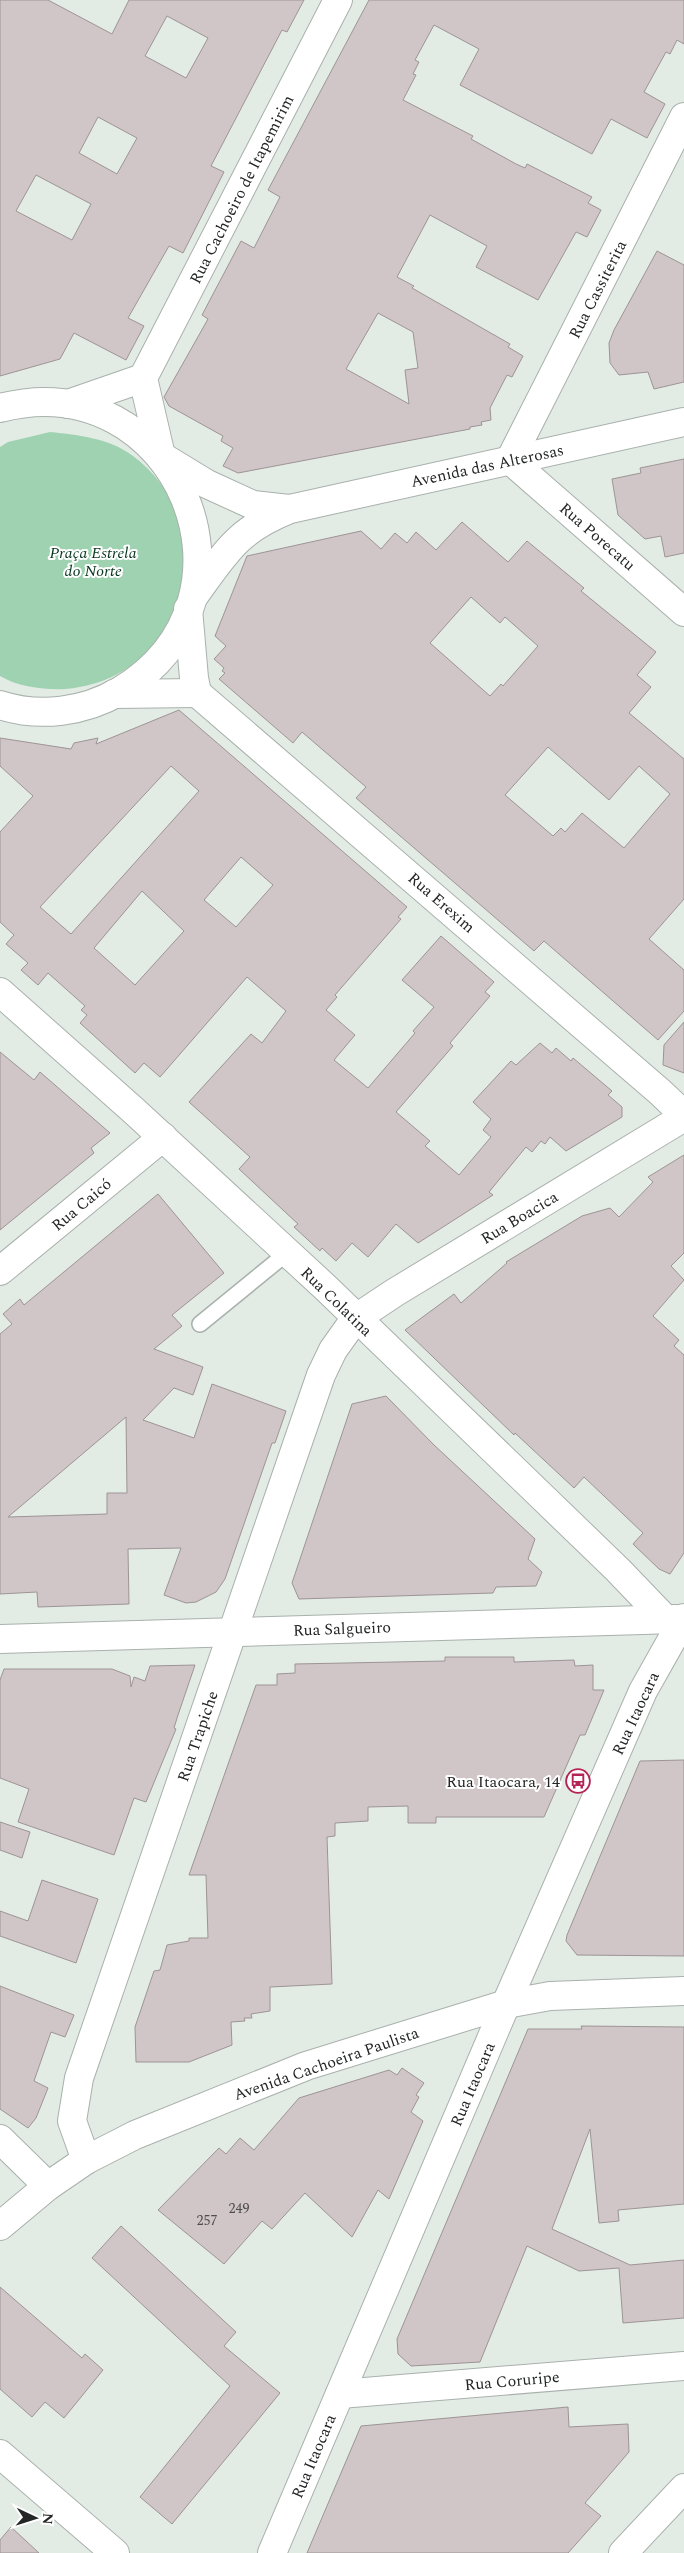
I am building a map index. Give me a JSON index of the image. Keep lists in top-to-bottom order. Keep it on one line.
{"streets":{"street":["Rua Cachoeiro de Itapemirim","Rua Cassiterita","Avenida das Alterosas","Rua Porecatu","Rua Erexim","Rua Caicó","Rua Boacica","Rua Colatina","Rua Salgueiro","Rua Itaocara","Rua Trapiche","Avenida Cachoeira Paulista","Rua Coruripe"]},"crossings":[["Rua Cassiterita","Avenida das Alterosas"],["Rua Cassiterita","Rua Porecatu"],["Avenida das Alterosas","Rua Porecatu"],["Rua Erexim","Rua Boacica"],["Rua Caicó","Rua Colatina"],["Rua Boacica","Rua Colatina"],["Rua Boacica","Rua Trapiche"],["Rua Colatina","Rua Salgueiro"],["Rua Colatina","Rua Itaocara"],["Rua Colatina","Rua Trapiche"],["Rua Salgueiro","Rua Itaocara"],["Rua Salgueiro","Rua Trapiche"],["Rua Itaocara","Avenida Cachoeira Paulista"],["Rua Itaocara","Rua Coruripe"],["Rua Trapiche","Avenida Cachoeira Paulista"]],"parks":["Praça Estrela do Norte"],"places":{"bus stop":["Rua Itaocara, 14"]},"house_numbers":["249","257"],"north":"right"}
